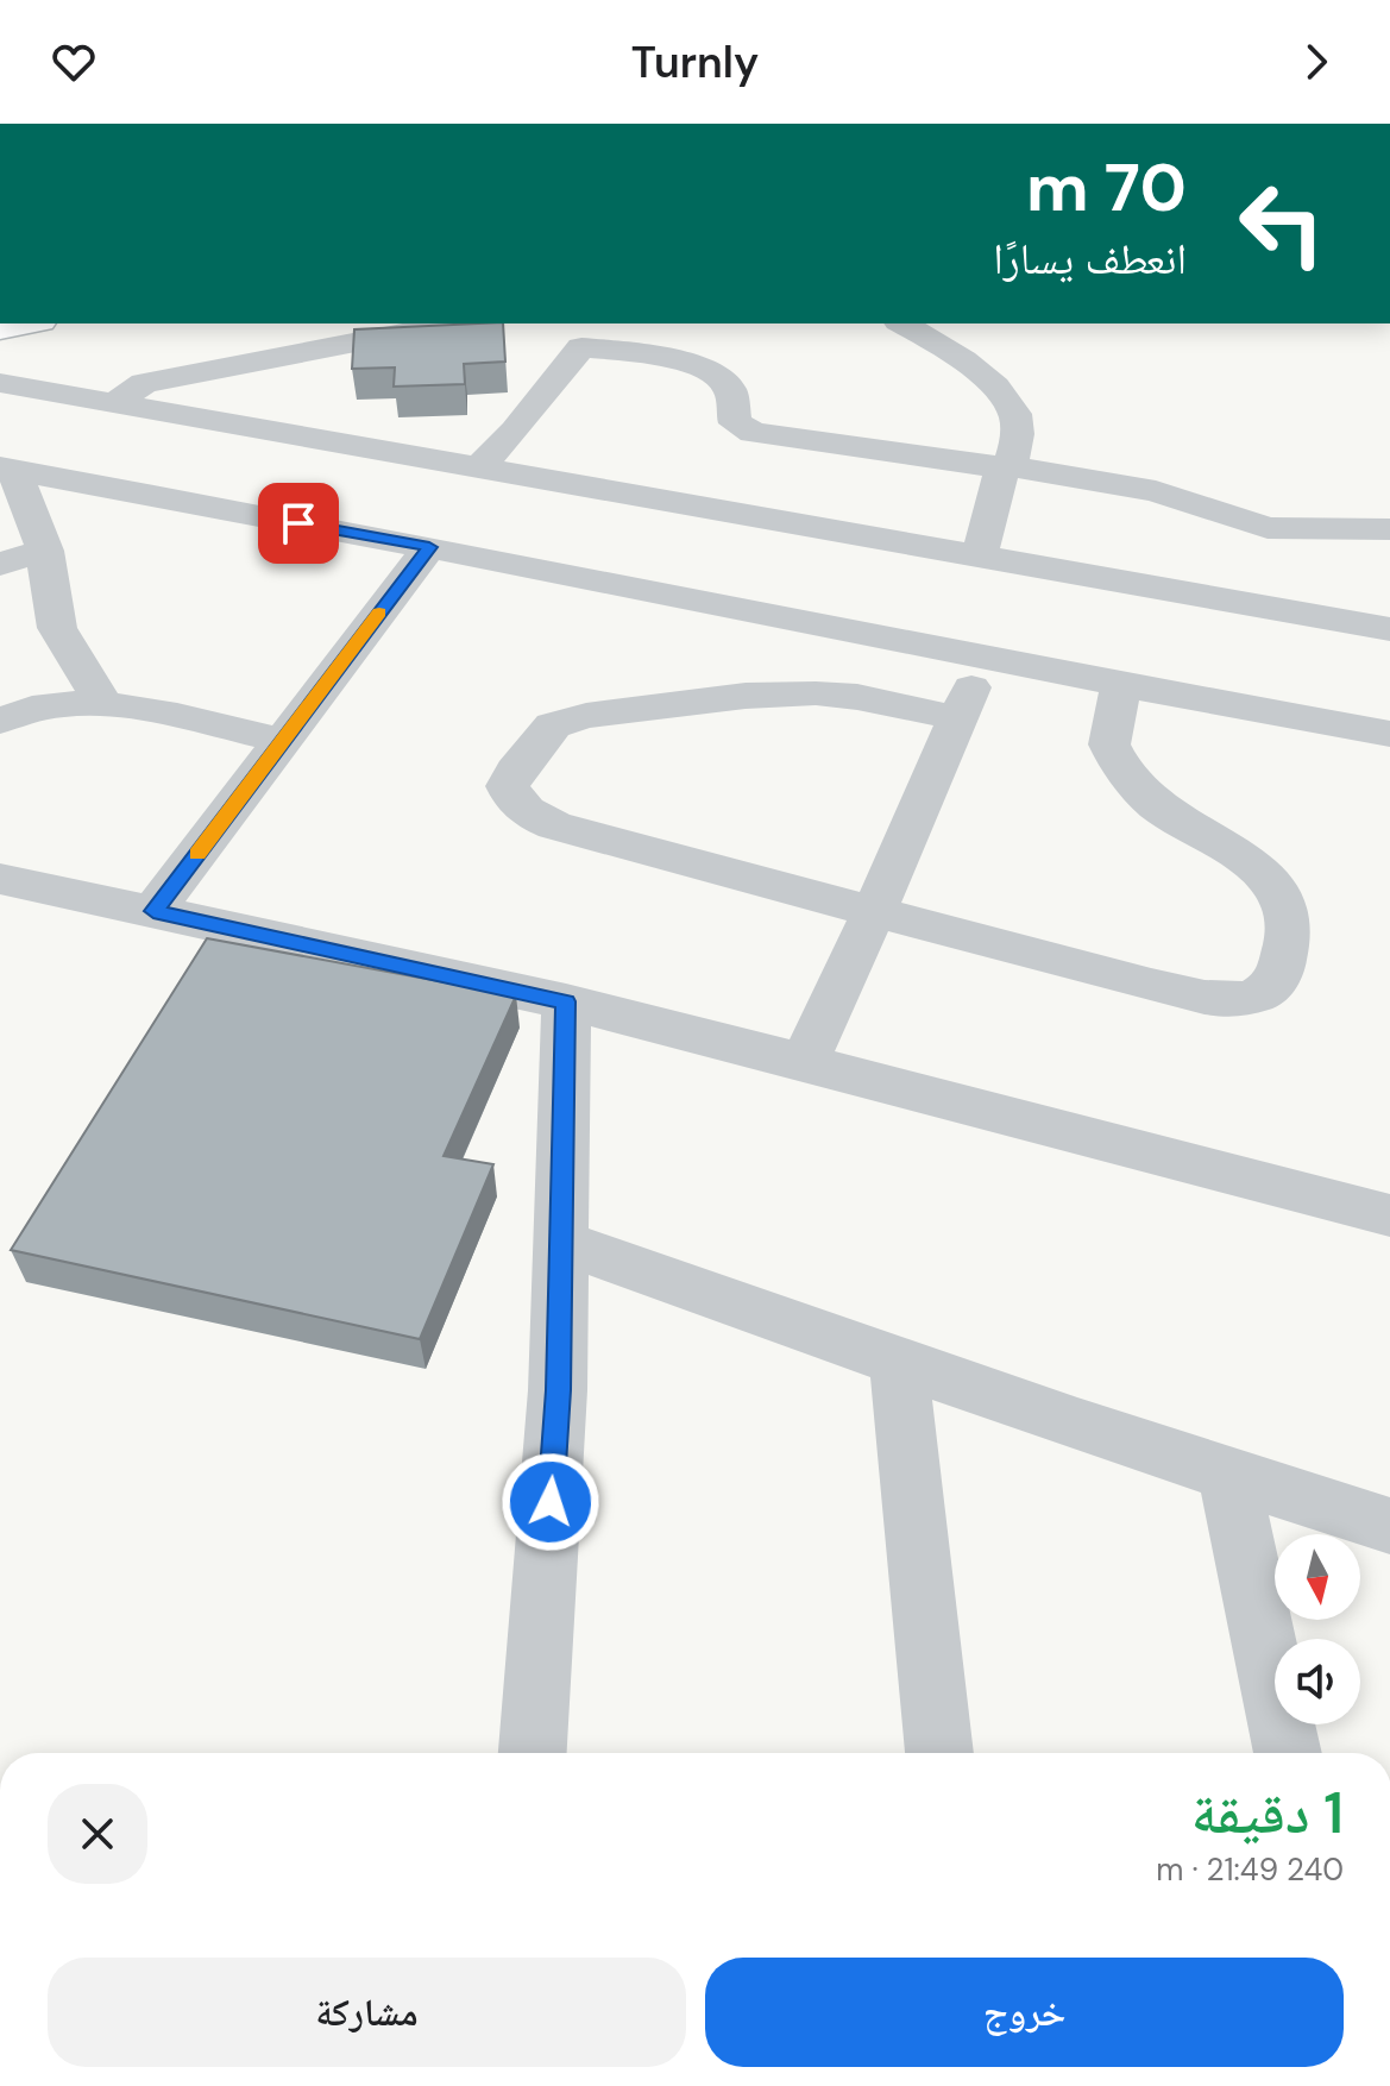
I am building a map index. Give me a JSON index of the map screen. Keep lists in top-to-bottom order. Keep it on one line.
{"north":"bottom","page":{"header":"Turnly","turn":["70 m","انعطف يسارًا"],"heading":["1 دقيقة","240 m · 21:49"],"buttons":["خروج","مشاركة"]}}
